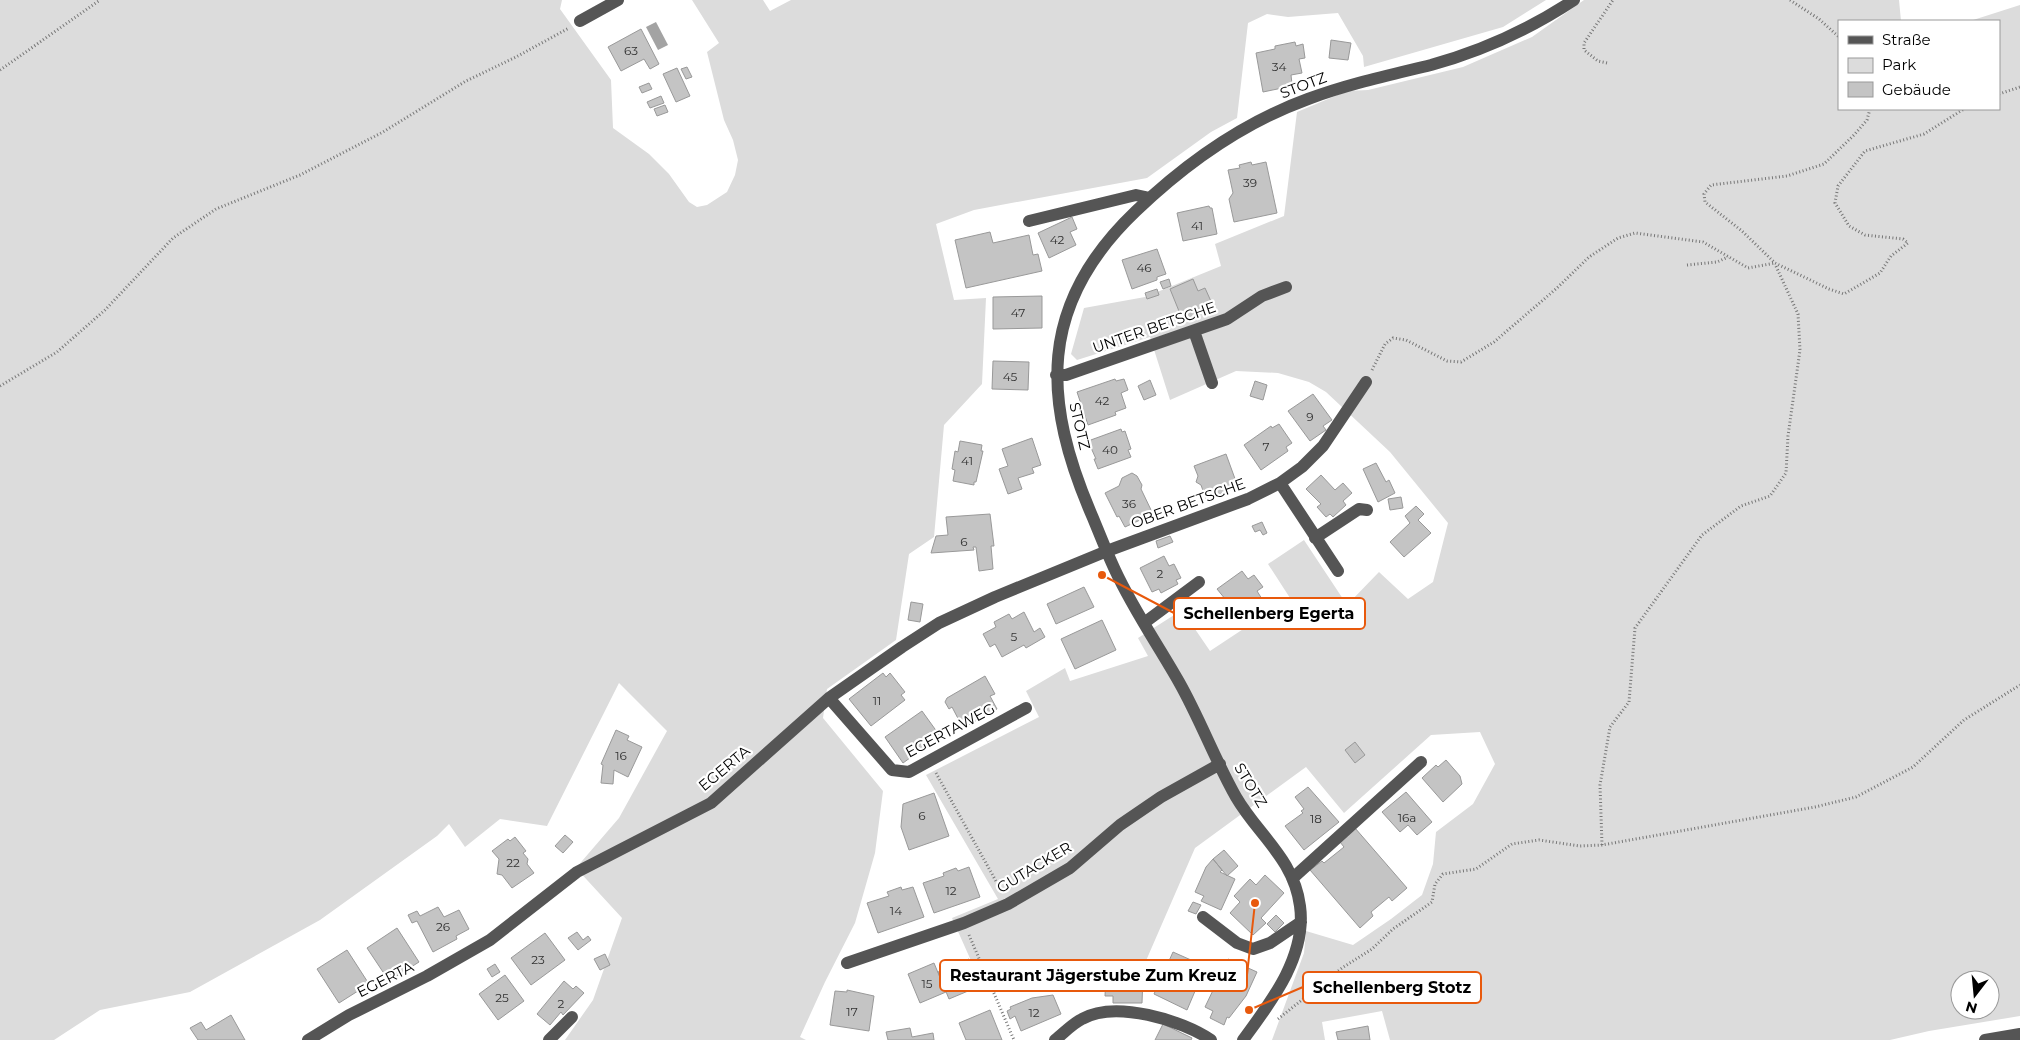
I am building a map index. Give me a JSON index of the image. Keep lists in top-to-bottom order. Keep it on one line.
{"streets":{"street":["STOTZ","UNTER BETSCHE","OBER BETSCHE","EGERTAWEG","EGERTA","GUTACKER"]},"crossings":[["STOTZ","UNTER BETSCHE"],["STOTZ","OBER BETSCHE"],["STOTZ","EGERTA"],["STOTZ","GUTACKER"],["OBER BETSCHE","EGERTA"],["EGERTAWEG","EGERTA"]],"places":["Schellenberg Egerta","Restaurant Jägerstube Zum Kreuz","Schellenberg Stotz"],"house_numbers":["63","34","39","41","42","46","47","45","42","9","7","40","41","36","6","2","5","11","16","6","16a","18","22","12","14","26","23","15","25","2","17","12"],"legend":["Straße","Park","Gebäude"],"north":"bottom"}
